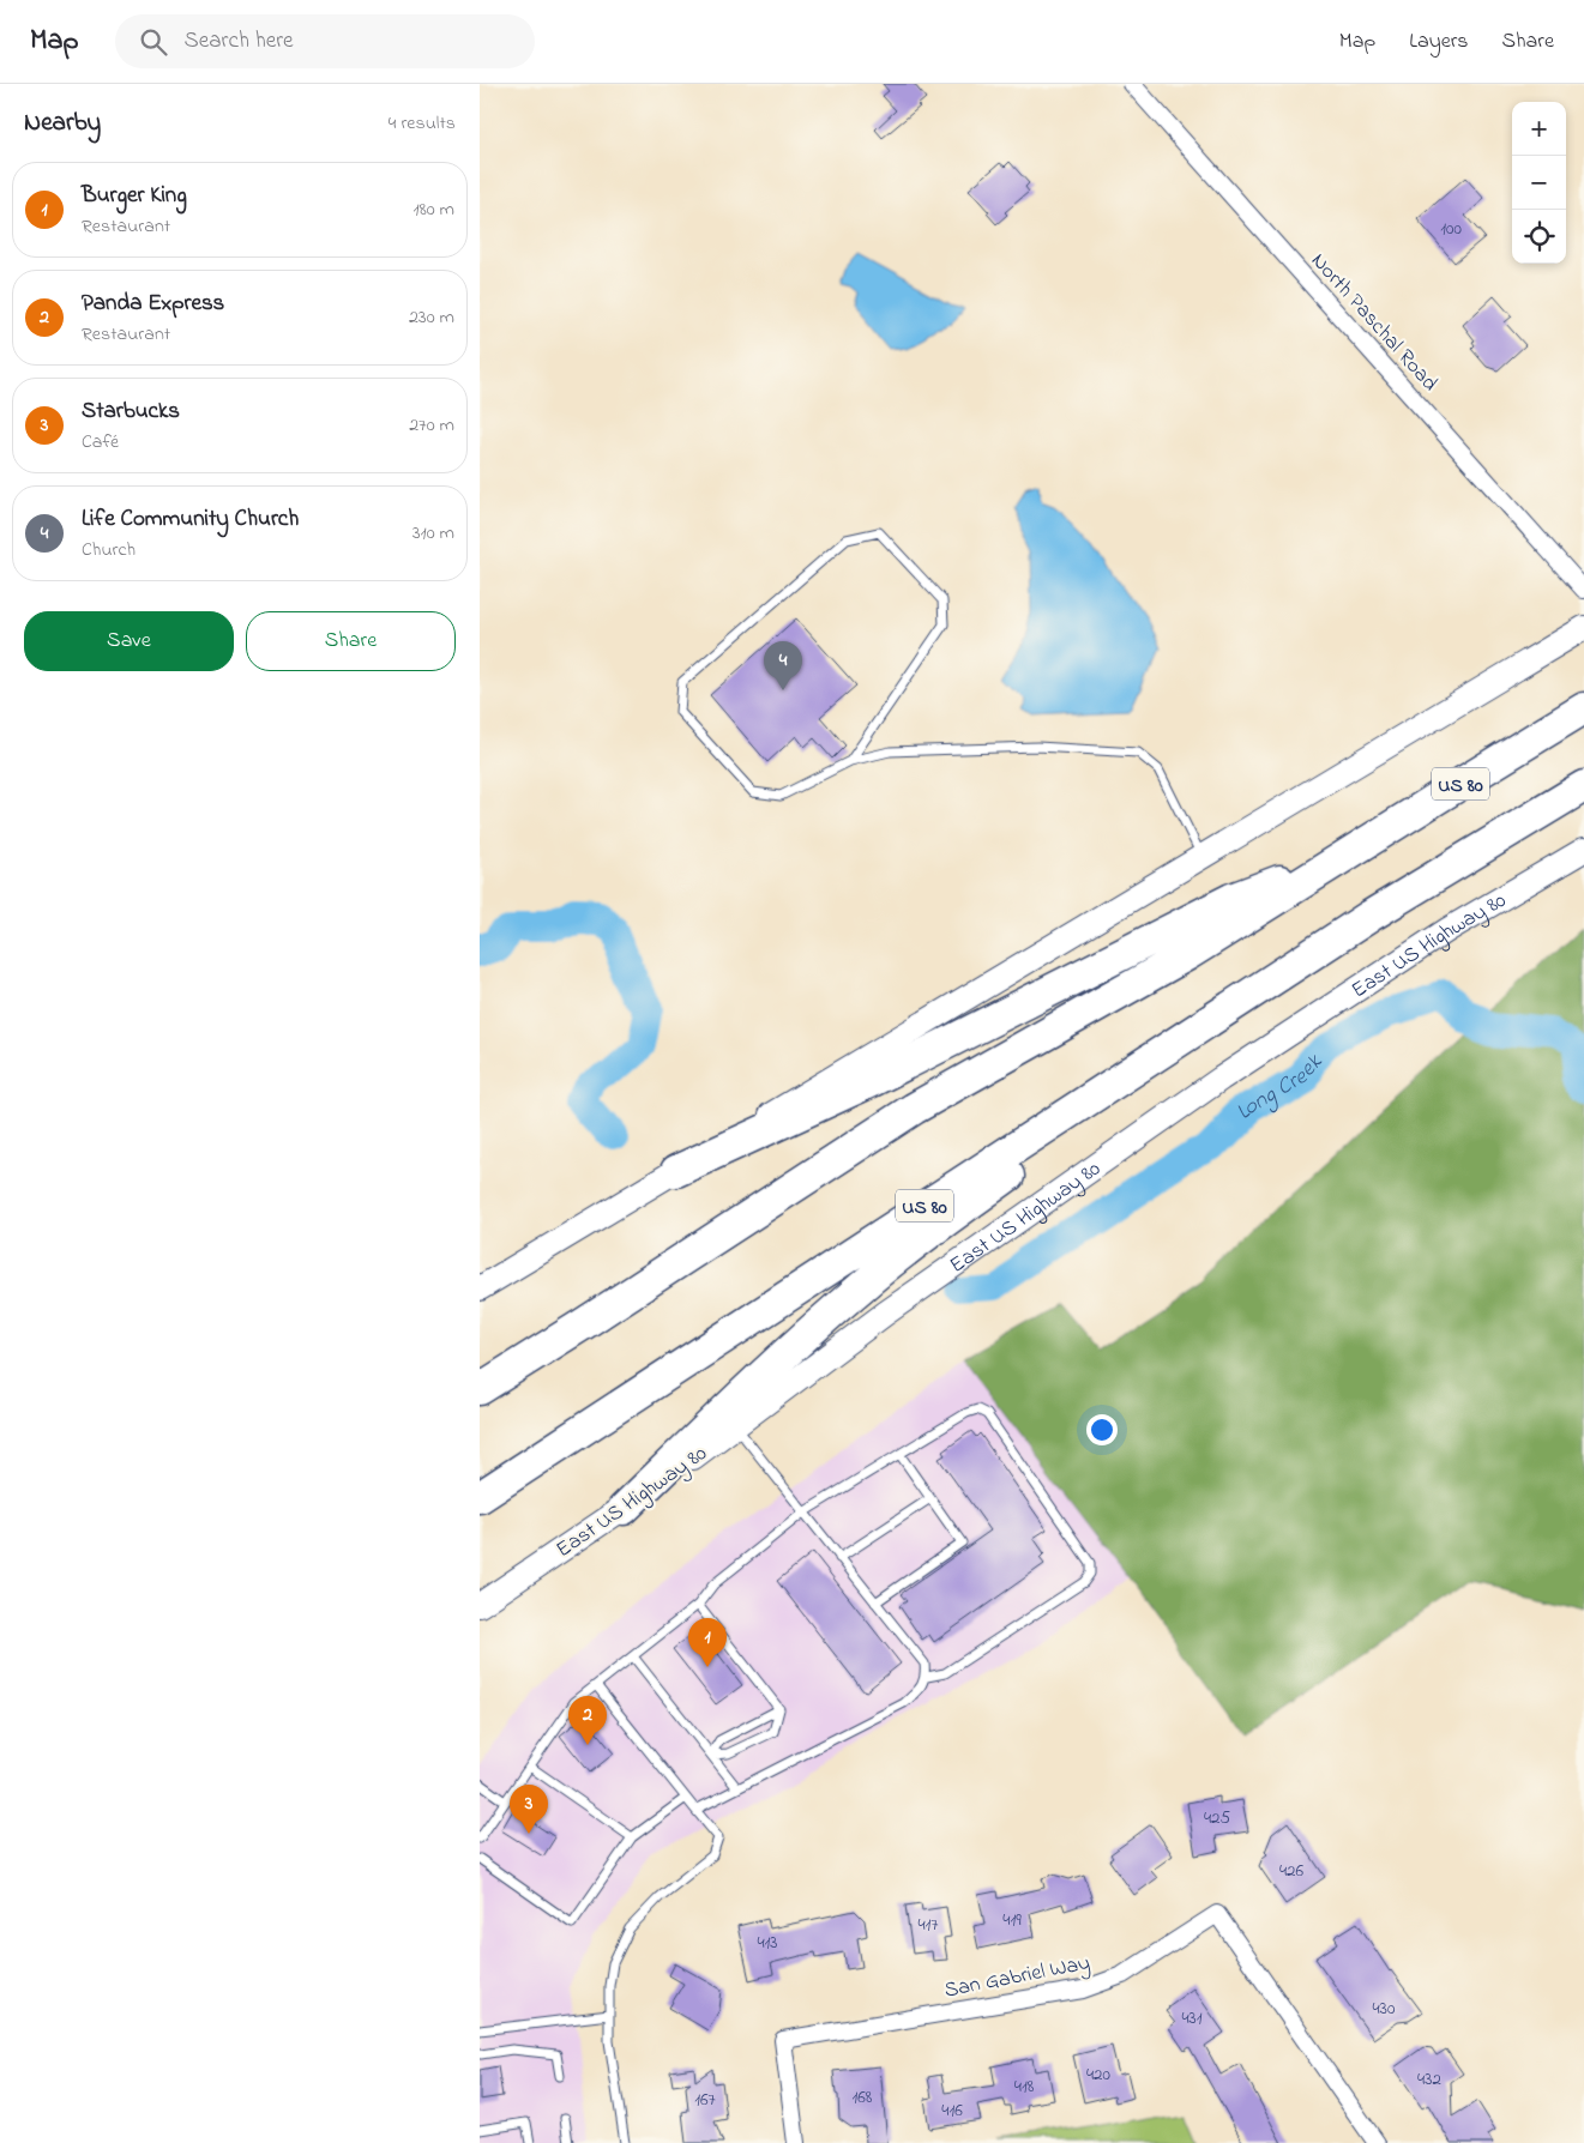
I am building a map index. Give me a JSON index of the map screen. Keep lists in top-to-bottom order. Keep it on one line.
{"streets":{"highway":["US 80"],"main road":["East US Highway 80"],"street":["North Paschal Road","San Gabriel Way"]},"water":["Long Creek"],"house_numbers":["100","425","426","419","417","413","430","431","420","432","418","168","167","416"],"page":{"header":"Map","search":"Search here","nav":["Map","Layers","Share"],"heading":["Nearby","4 results"],"map_buttons":["+","−"],"list":[{"mark":"1","name":"Burger King","note":"Restaurant","value":"180 m"},{"mark":"2","name":"Panda Express","note":"Restaurant","value":"230 m"},{"mark":"3","name":"Starbucks","note":"Café","value":"270 m"},{"mark":"4","name":"Life Community Church","note":"Church","value":"310 m"}],"buttons":["Save","Share"],"pins":["4","1","2","3"]}}
